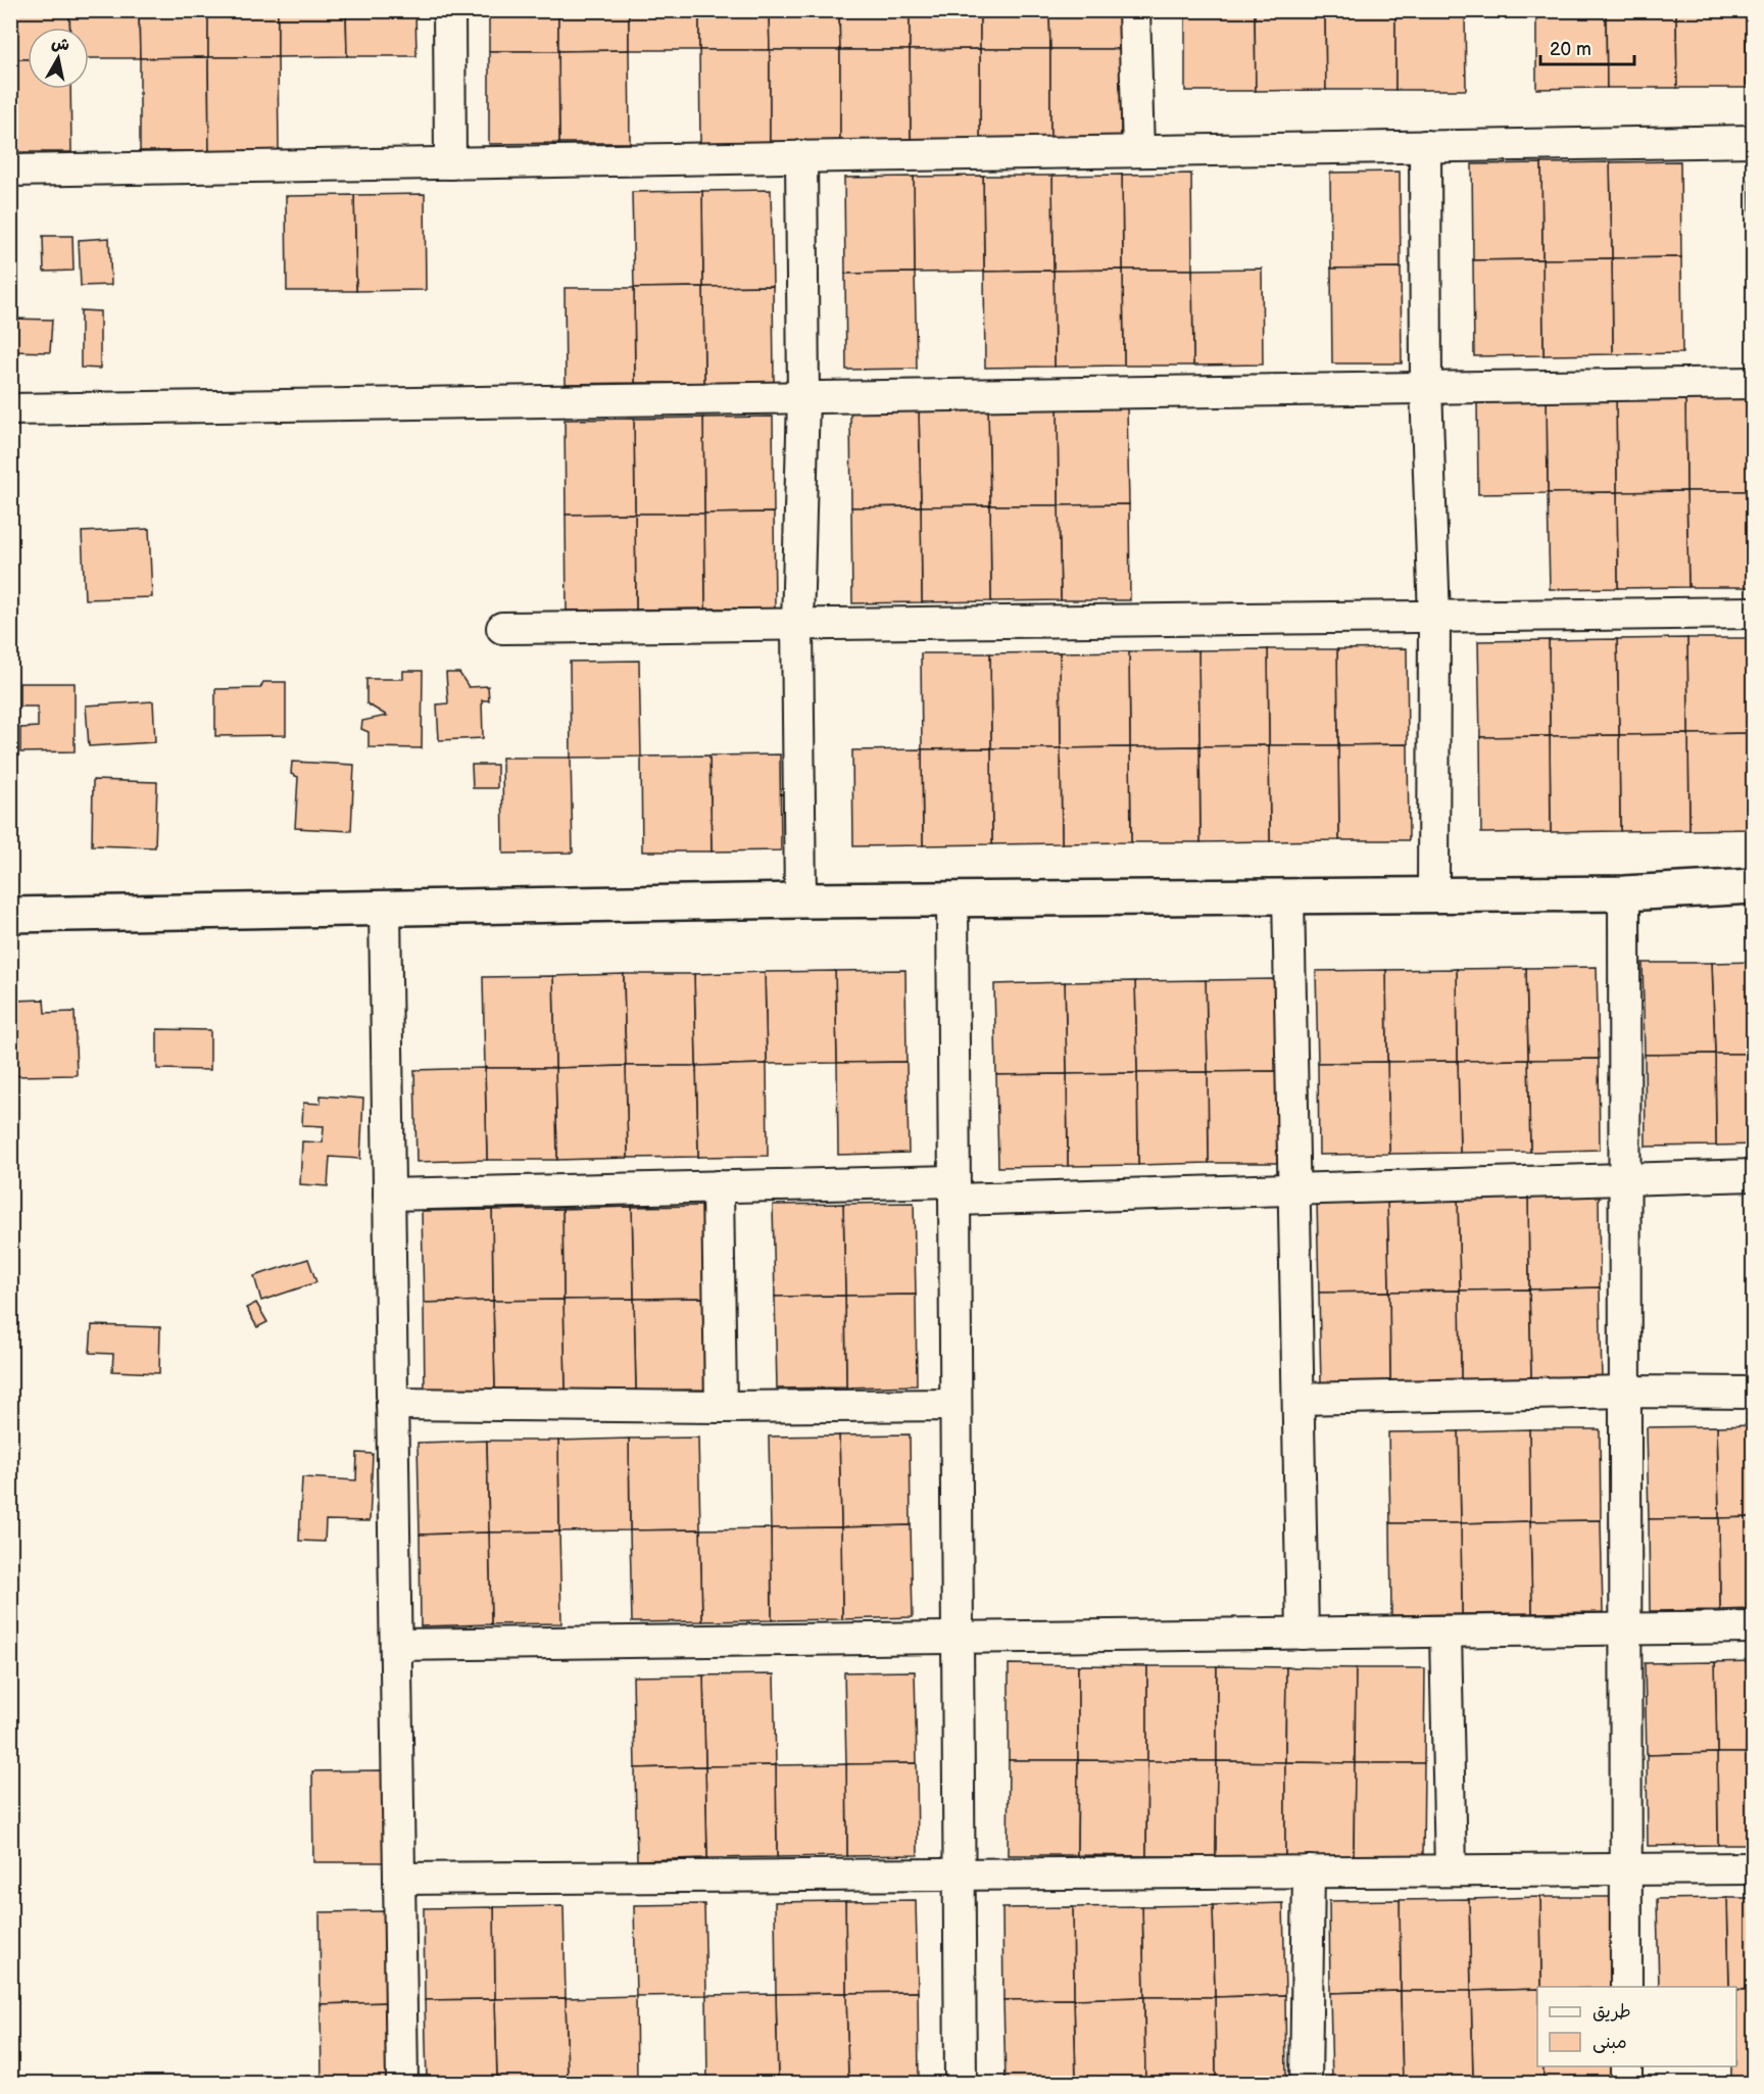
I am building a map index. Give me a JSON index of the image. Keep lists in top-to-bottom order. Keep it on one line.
{"legend":["طريق","مبنى"],"scale_bar":"20 m","north":"top"}
